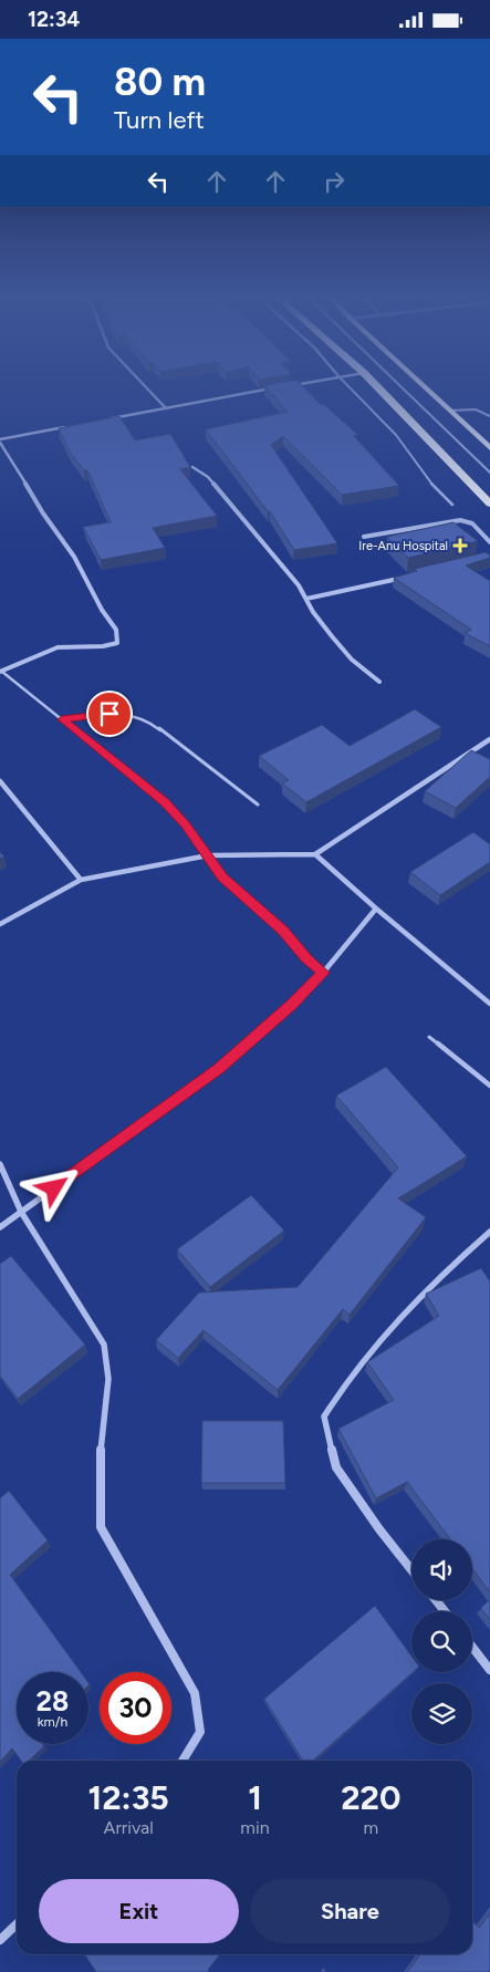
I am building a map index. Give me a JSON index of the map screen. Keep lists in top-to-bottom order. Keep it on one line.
{"places":{"health":["Ire-Anu Hospital"]},"page":{"status":"12:34","turn":["80 m","Turn left"],"speed":"28 km/h","limit":"30","eta":["12:35","Arrival","1","min","220","m"],"buttons":["Exit","Share"]}}
